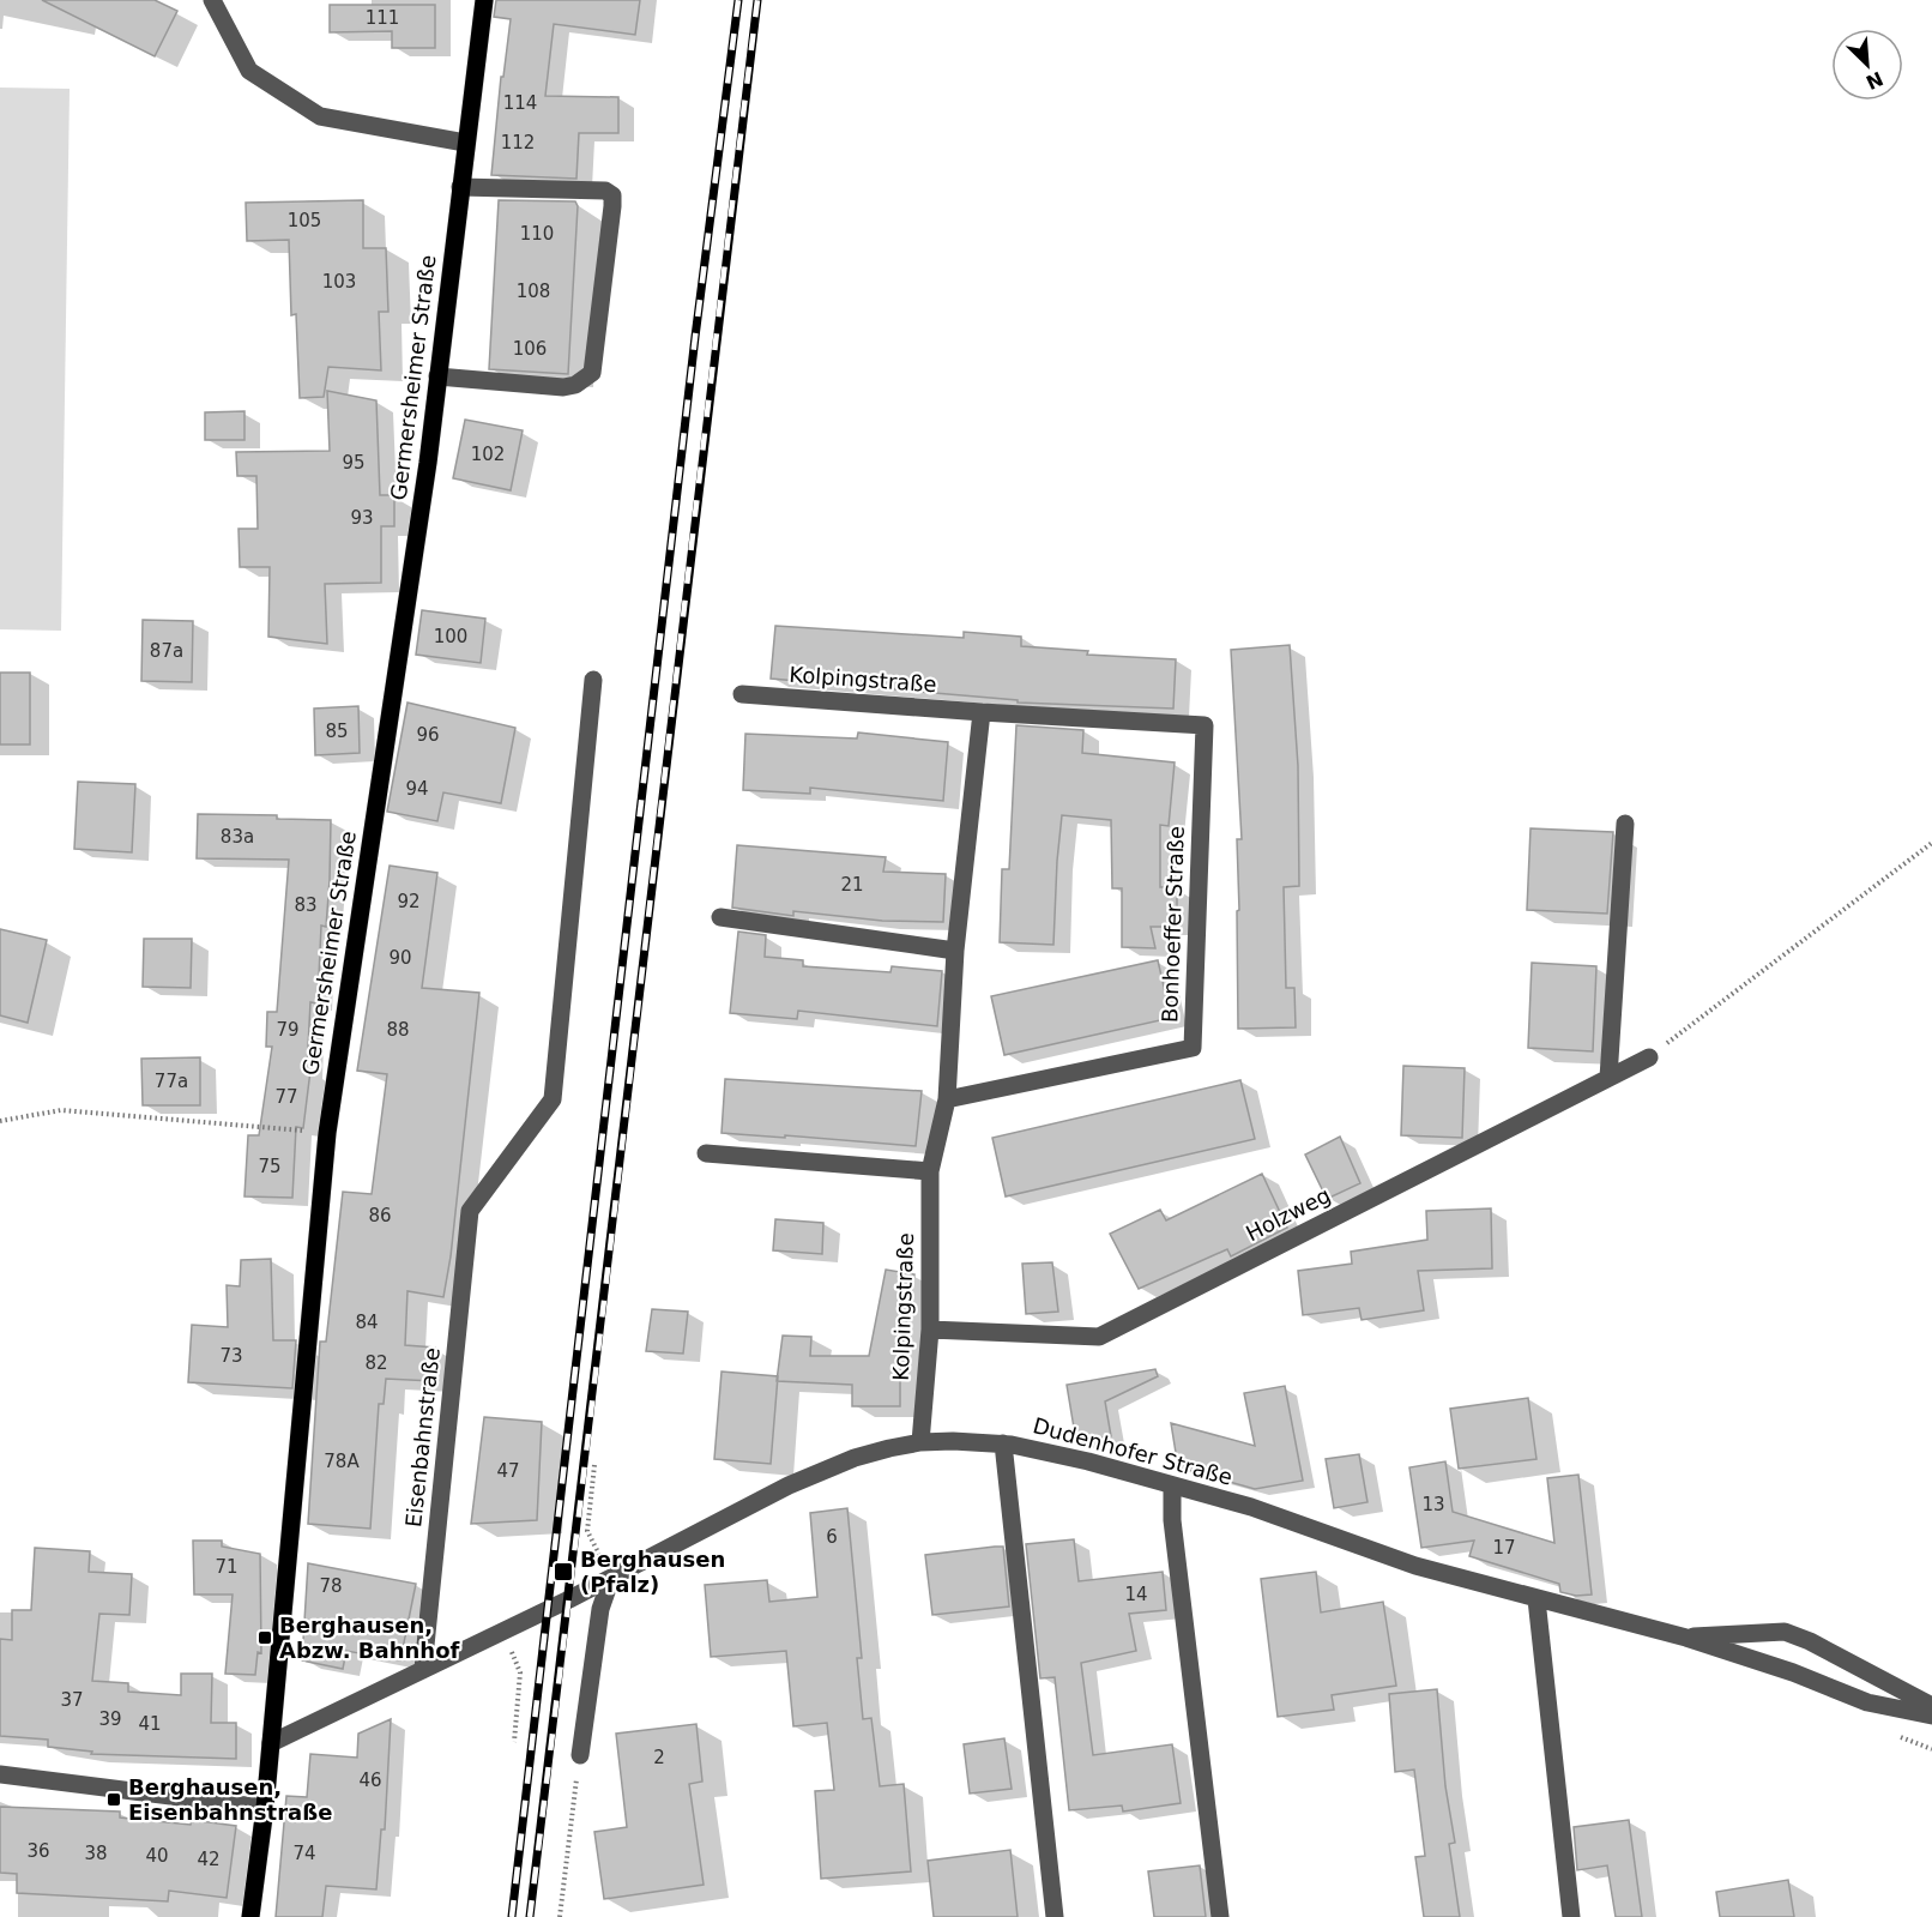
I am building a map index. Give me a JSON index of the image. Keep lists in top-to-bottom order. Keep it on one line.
{"streets":{"main road":["Germersheimer Straße"],"street":["Kolpingstraße","Bonhoeffer Straße","Holzweg","Eisenbahnstraße","Dudenhofer Straße"]},"crossings":[["Germersheimer Straße","Dudenhofer Straße"],["Kolpingstraße","Bonhoeffer Straße"],["Kolpingstraße","Holzweg"],["Kolpingstraße","Dudenhofer Straße"],["Eisenbahnstraße","Dudenhofer Straße"]],"places":{"transit":["Berghausen (Pfalz)","Berghausen, Abzw. Bahnhof","Berghausen, Eisenbahnstraße"]},"house_numbers":["111","114","112","105","110","103","108","106","102","95","93","100","87a","85","96","94","83a","21","92","83","90","79","88","77a","77","75","86","84","73","82","78A","47","13","6","17","71","78","14","37","39","41","2","46","36","38","74","40","42"],"north":"bottom right"}
